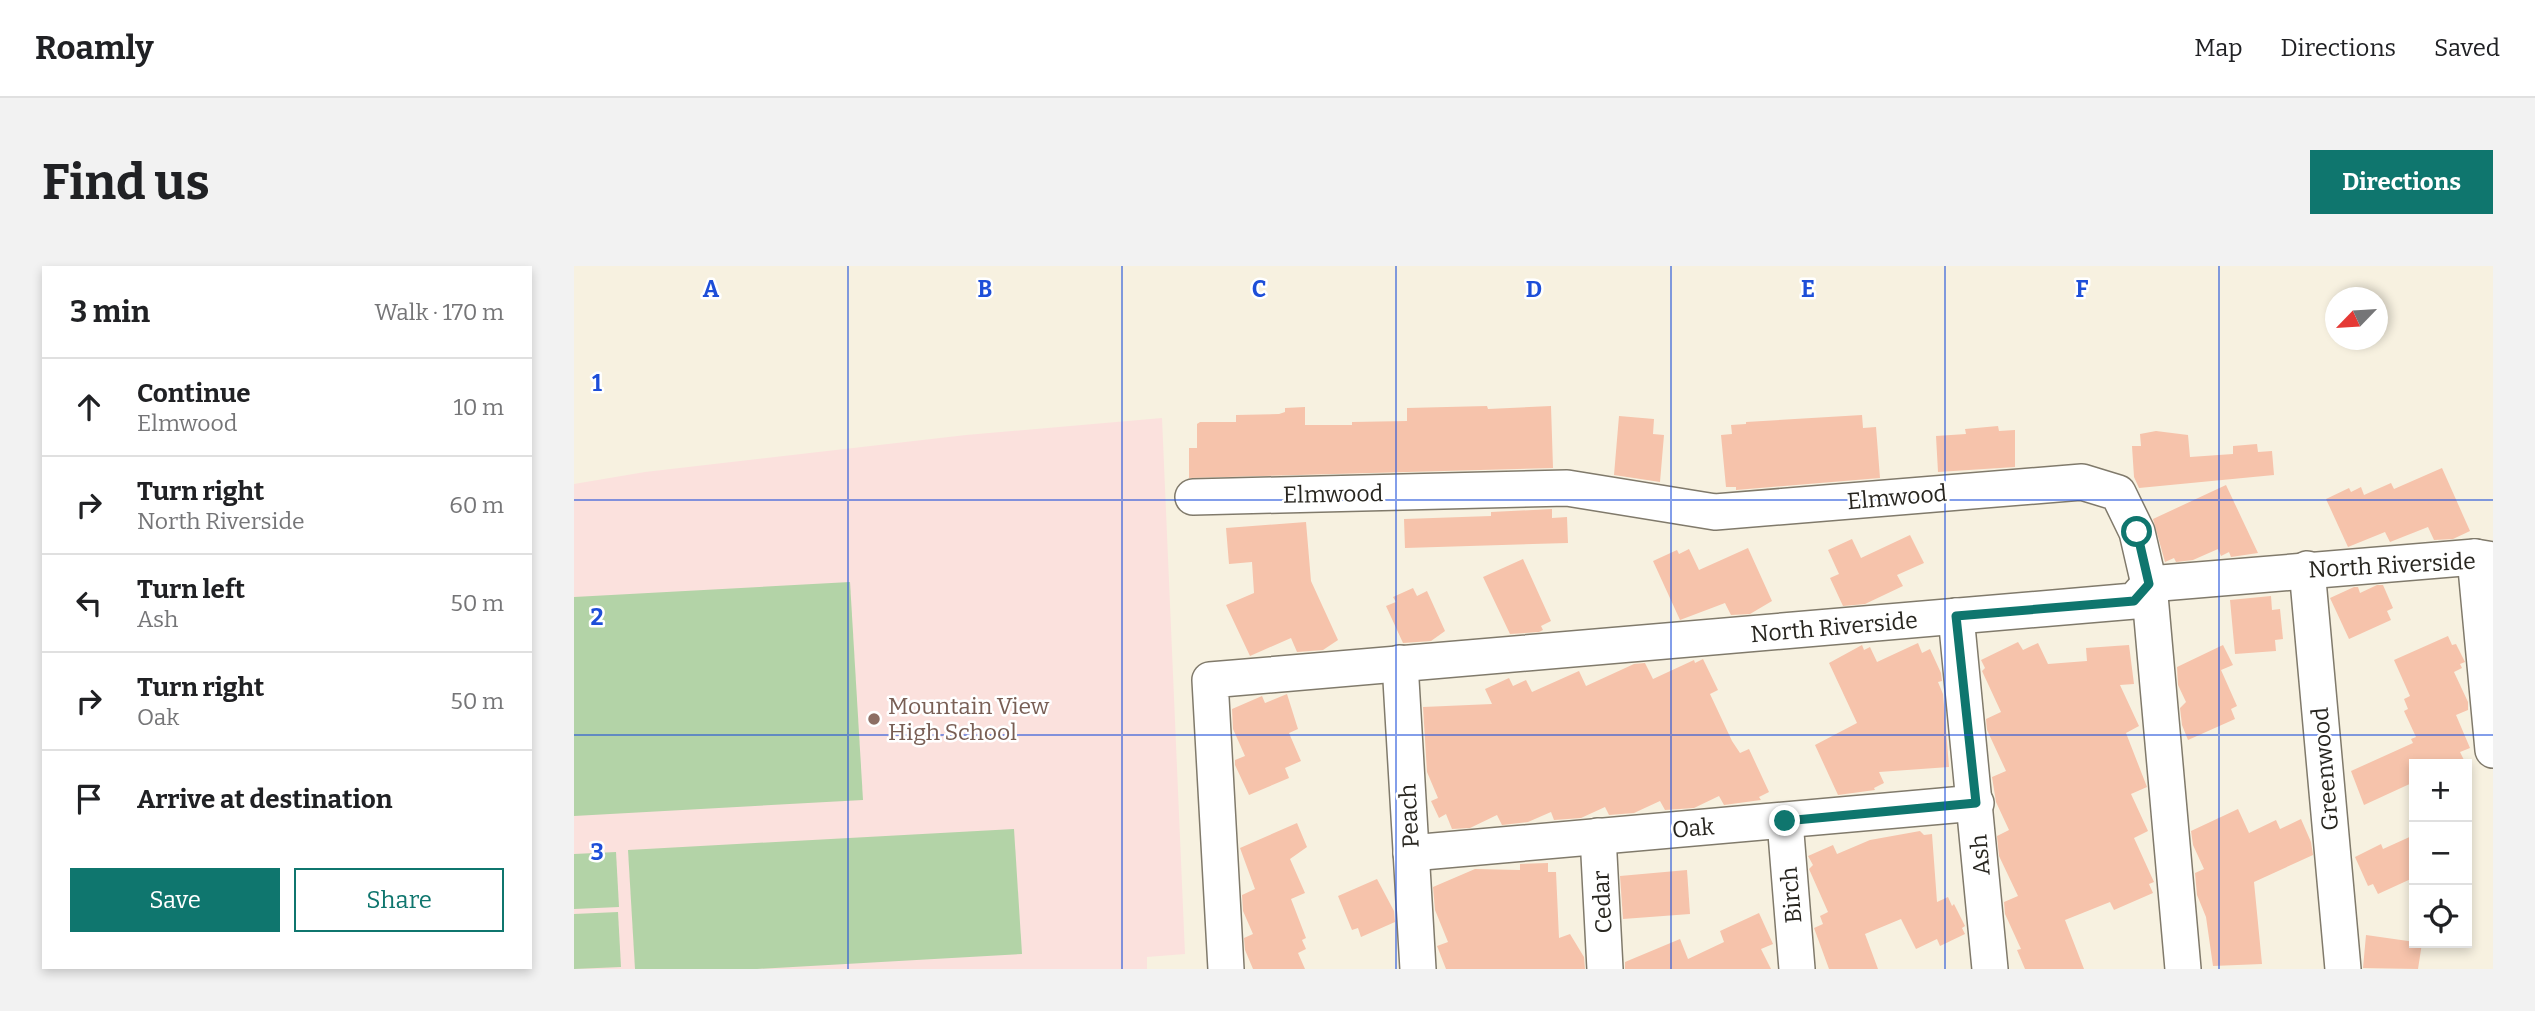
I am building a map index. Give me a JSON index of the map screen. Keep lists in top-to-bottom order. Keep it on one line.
{"streets":{"street":["Elmwood","North Riverside","Greenwood","Peach","Oak","Ash","Birch","Cedar"]},"crossings":[["Elmwood","North Riverside"],["North Riverside","Greenwood"],["North Riverside","Peach"],["North Riverside","Ash"],["Peach","Oak"],["Oak","Ash"],["Oak","Birch"],["Oak","Cedar"]],"places":["Mountain View High School"],"north":"bottom left","page":{"header":"Roamly","nav":["Map","Directions","Saved"],"buttons":["Directions",["Save","Share"]],"title":"Find us","heading":["3 min","Walk · 170 m"],"list":[["Continue","Elmwood","10 m"],["Turn right","North Riverside","60 m"],["Turn left","Ash","50 m"],["Turn right","Oak","50 m"],"Arrive at destination"],"map_buttons":["+","−"]},"grid":{"columns":["A","B","C","D","E","F"],"rows":["1","2","3"]}}
